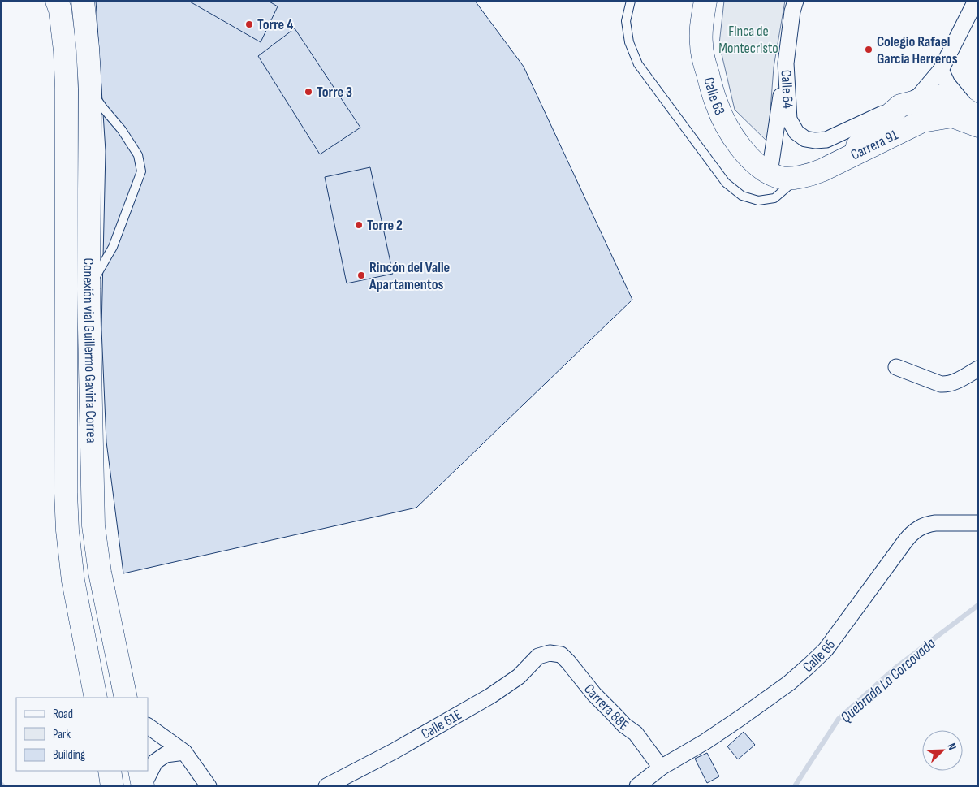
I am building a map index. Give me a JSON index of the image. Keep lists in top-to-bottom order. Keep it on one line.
{"streets":{"main road":["Calle 63","Carrera 91","Conexión vial Guillermo Gaviria Correa"],"street":["Calle 64","Calle 65","Carrera 88E","Calle 61E"]},"crossings":[["Calle 63","Carrera 91"],["Calle 65","Carrera 88E"],["Carrera 88E","Calle 61E"]],"water":["Quebrada La Corcovada"],"parks":["Finca de Montecristo"],"places":["Torre 4","Colegio Rafael Garcia Herreros","Torre 3","Torre 2","Rincón del Valle Apartamentos"],"legend":["Road","Park","Building"],"north":"top right"}
